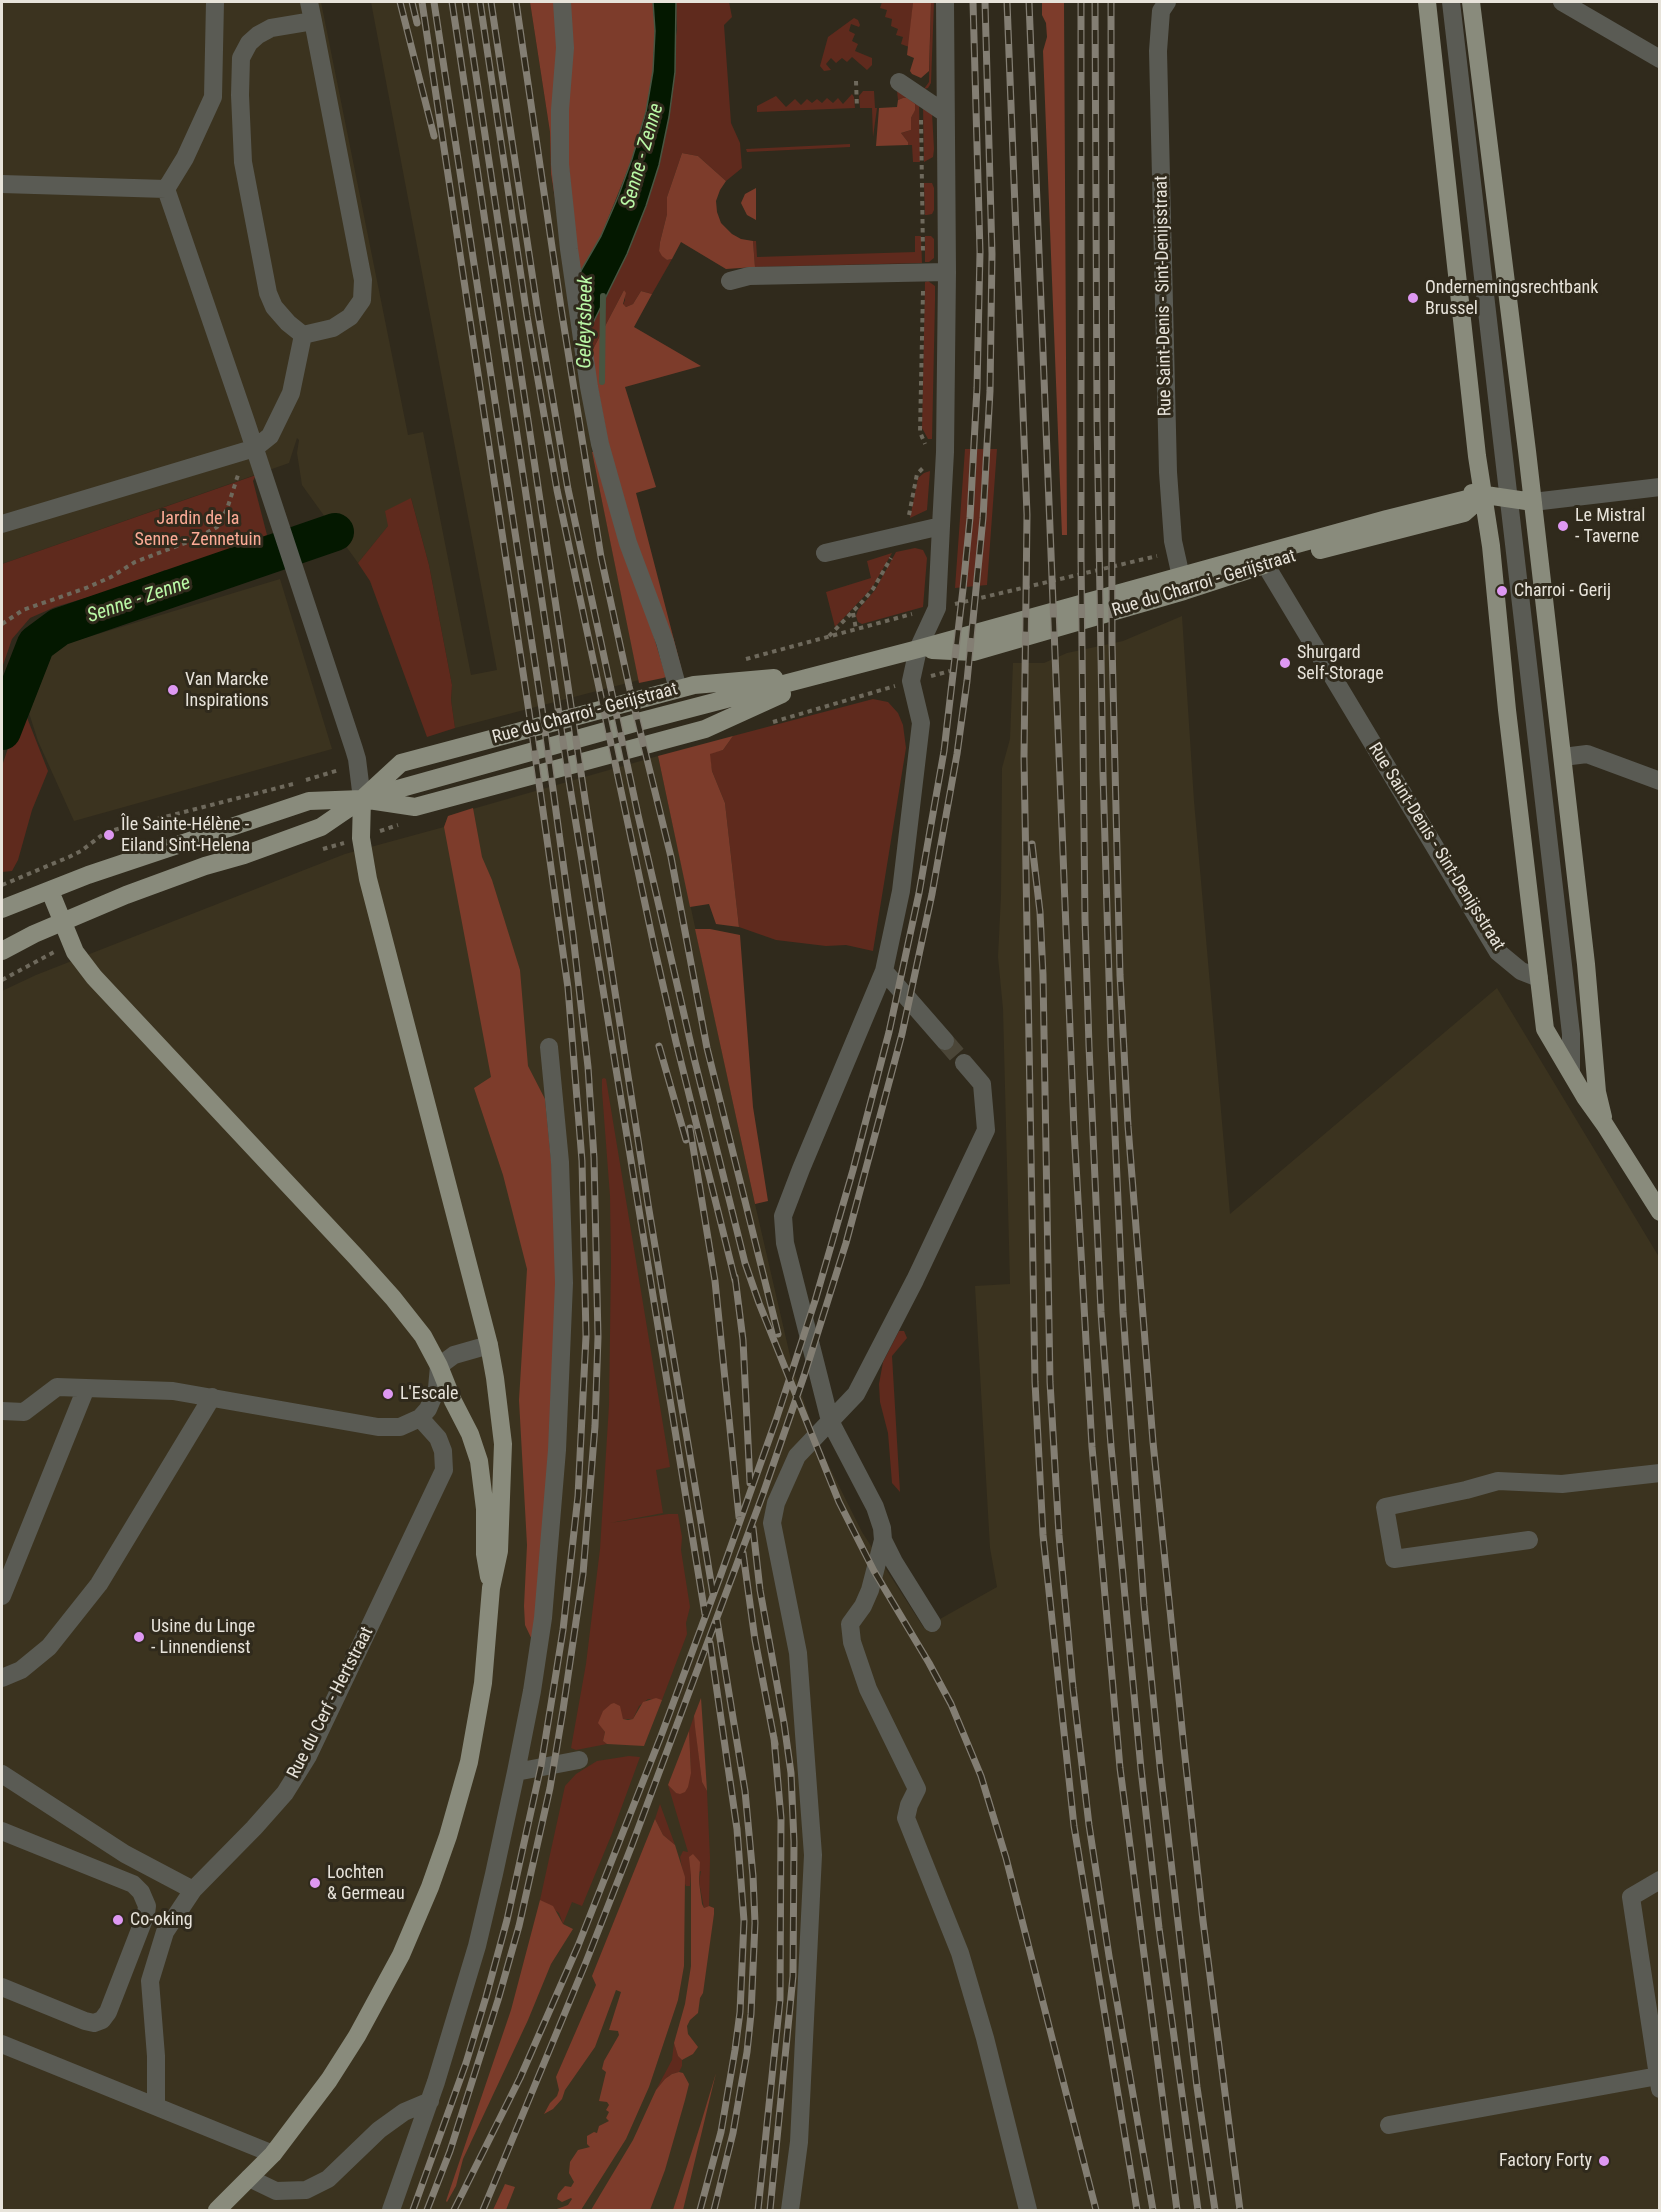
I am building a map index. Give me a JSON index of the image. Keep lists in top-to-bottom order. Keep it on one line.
{"streets":{"main road":["Rue du Charroi - Gerijstraat"],"street":["Rue Saint-Denis - Sint-Denijsstraat","Rue du Cerf - Hertstraat"]},"crossings":[["Rue Saint-Denis - Sint-Denijsstraat","Rue du Charroi - Gerijstraat"]],"water":["Senne - Zenne","Geleytsbeek"],"parks":["Jardin de la Senne - Zennetuin"],"places":["Ondernemingsrechtbank Brussel","Le Mistral - Taverne","Charroi - Gerij","Shurgard Self-Storage","Van Marcke Inspirations","Île Sainte-Hélène - Eiland Sint-Helena","L'Escale","Usine du Linge - Linnendienst","Lochten & Germeau","Co-oking","Factory Forty"]}
